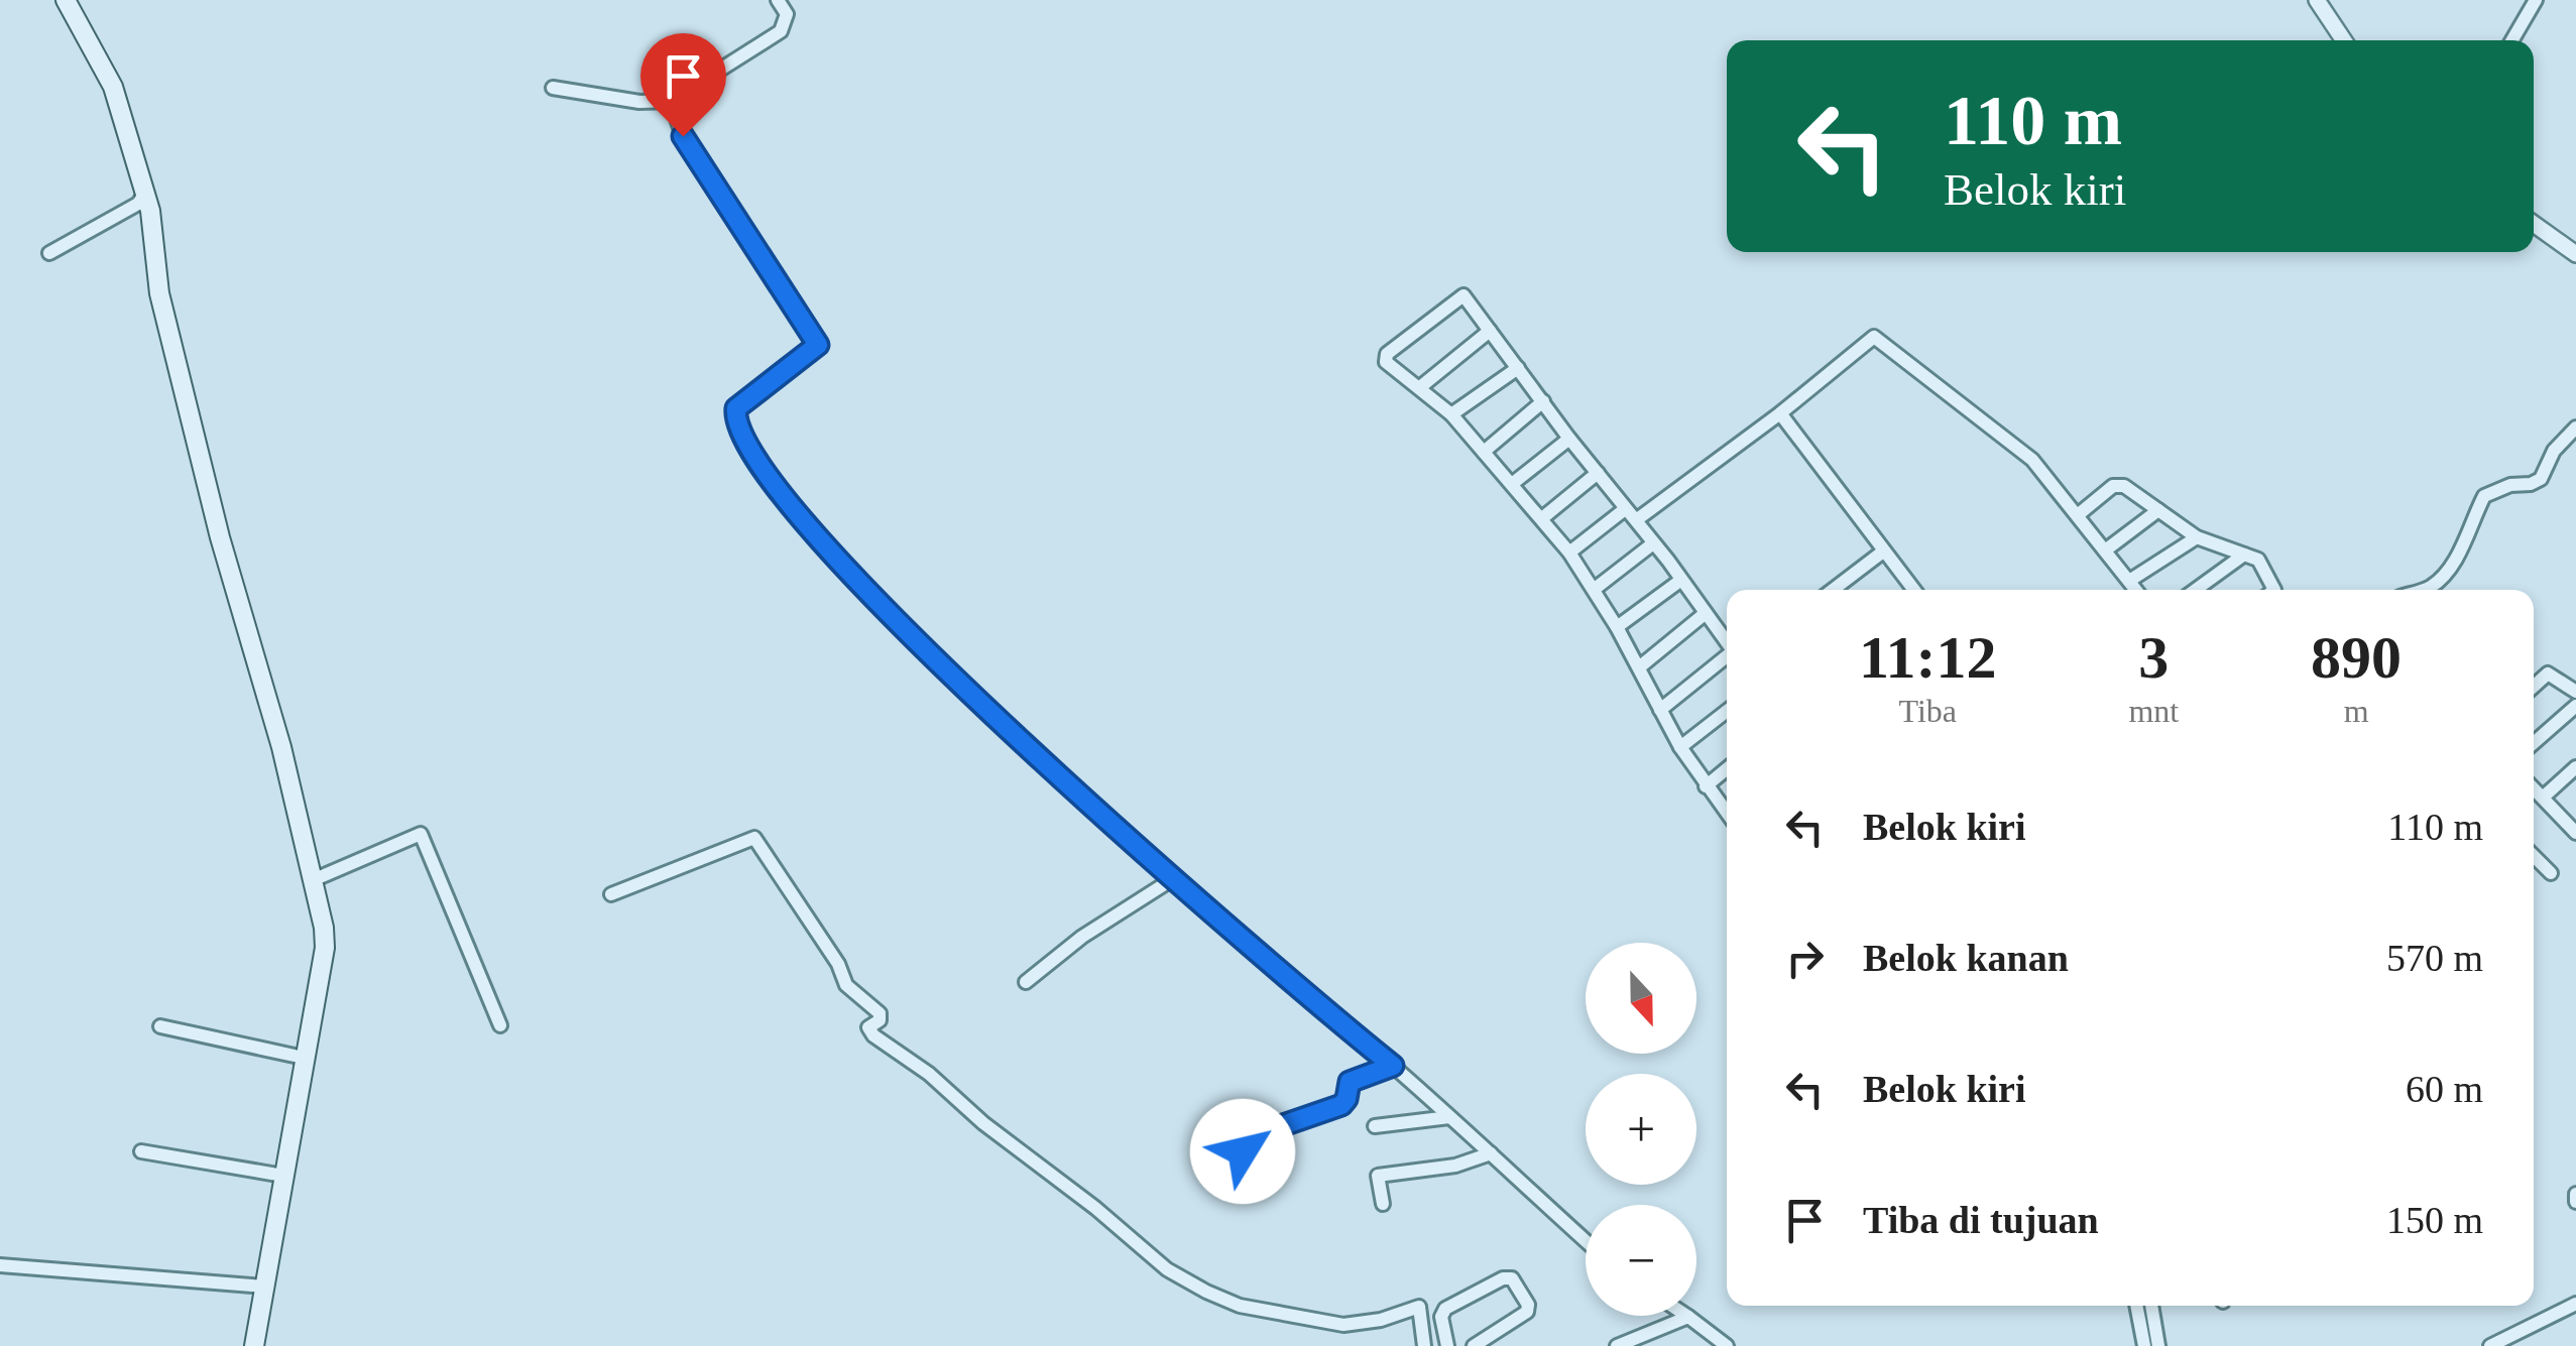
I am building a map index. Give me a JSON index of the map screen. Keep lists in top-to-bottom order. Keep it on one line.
{"north":"bottom","page":{"turn":["110 m","Belok kiri"],"eta":["11:12","Tiba","3","mnt","890","m"],"list":[{"name":"Belok kiri","value":"110 m"},{"name":"Belok kanan","value":"570 m"},{"name":"Belok kiri","value":"60 m"},{"name":"Tiba di tujuan","value":"150 m"}],"map_buttons":["+","−"]}}
